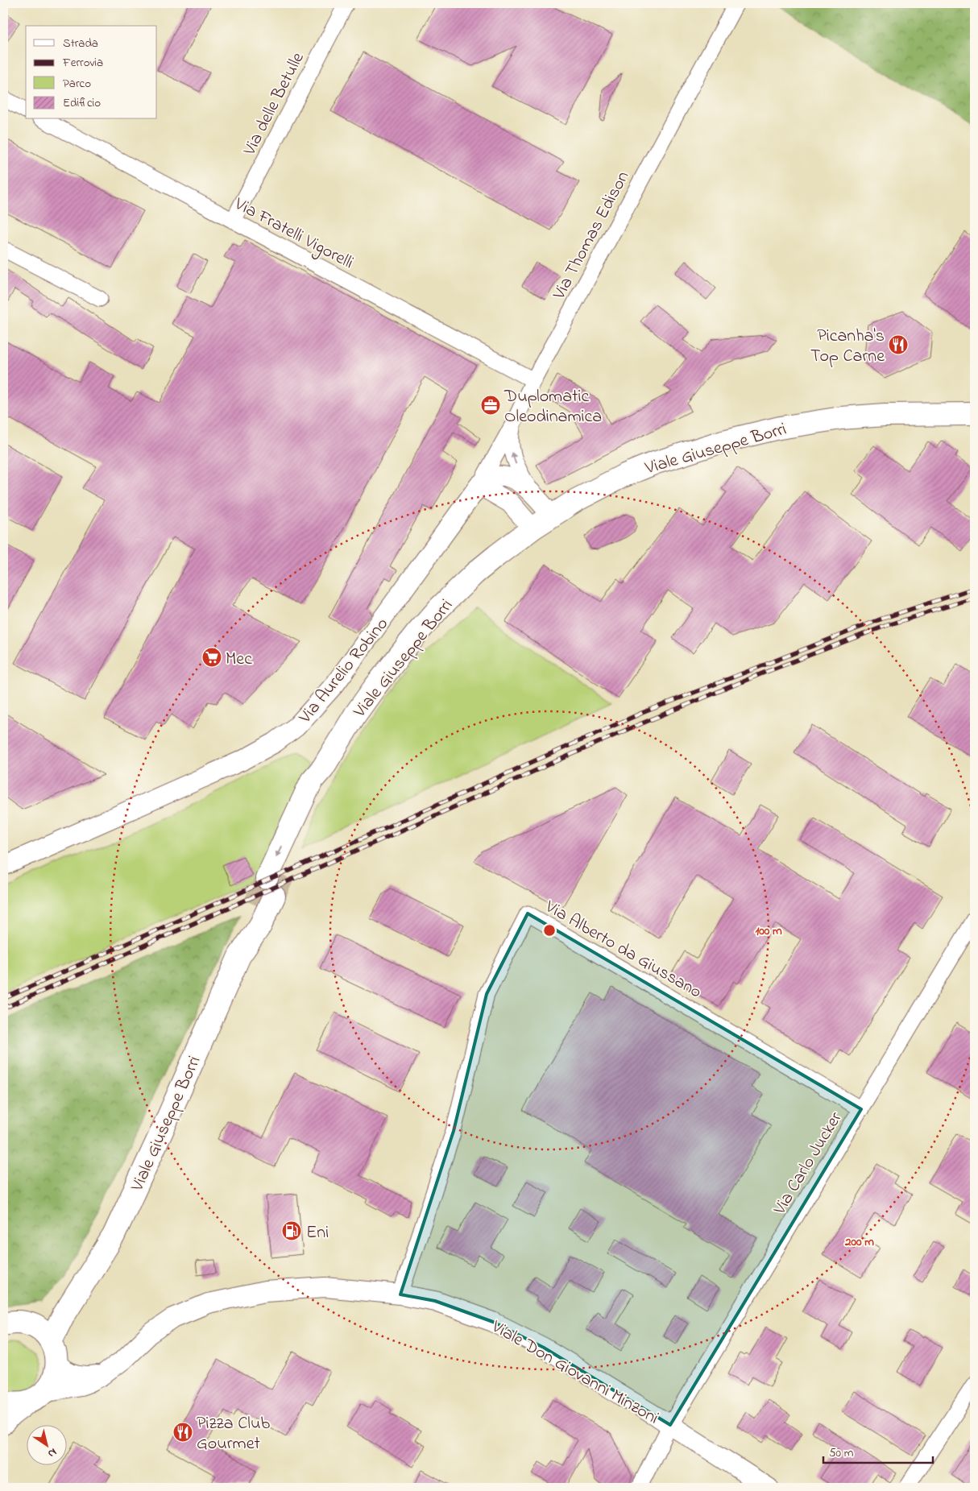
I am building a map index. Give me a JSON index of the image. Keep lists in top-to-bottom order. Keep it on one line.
{"streets":{"main road":["Viale Giuseppe Borri","Viale Don Giovanni Minzoni"],"street":["Via delle Betulle","Via Fratelli Vigorelli","Via Thomas Edison","Via Aurelio Robino","Via Alberto da Giussano","Via Carlo Jucker"]},"crossings":[["Via delle Betulle","Via Fratelli Vigorelli"],["Via Fratelli Vigorelli","Via Thomas Edison"],["Via Thomas Edison","Via Aurelio Robino"],["Via Alberto da Giussano","Via Carlo Jucker"],["Via Alberto da Giussano","Viale Don Giovanni Minzoni"],["Via Carlo Jucker","Viale Don Giovanni Minzoni"]],"places":{"restaurant":["Picanha's Top Carne","Pizza Club Gourmet"],"office":["Duplomatic Oleodinamica"],"supermarket":["Mec"],"fuel station":["Eni"]},"legend":["Strada","Ferrovia","Parco","Edificio"],"scale_bar":"50 m","north":"bottom right","rings":["100 m","200 m"]}
